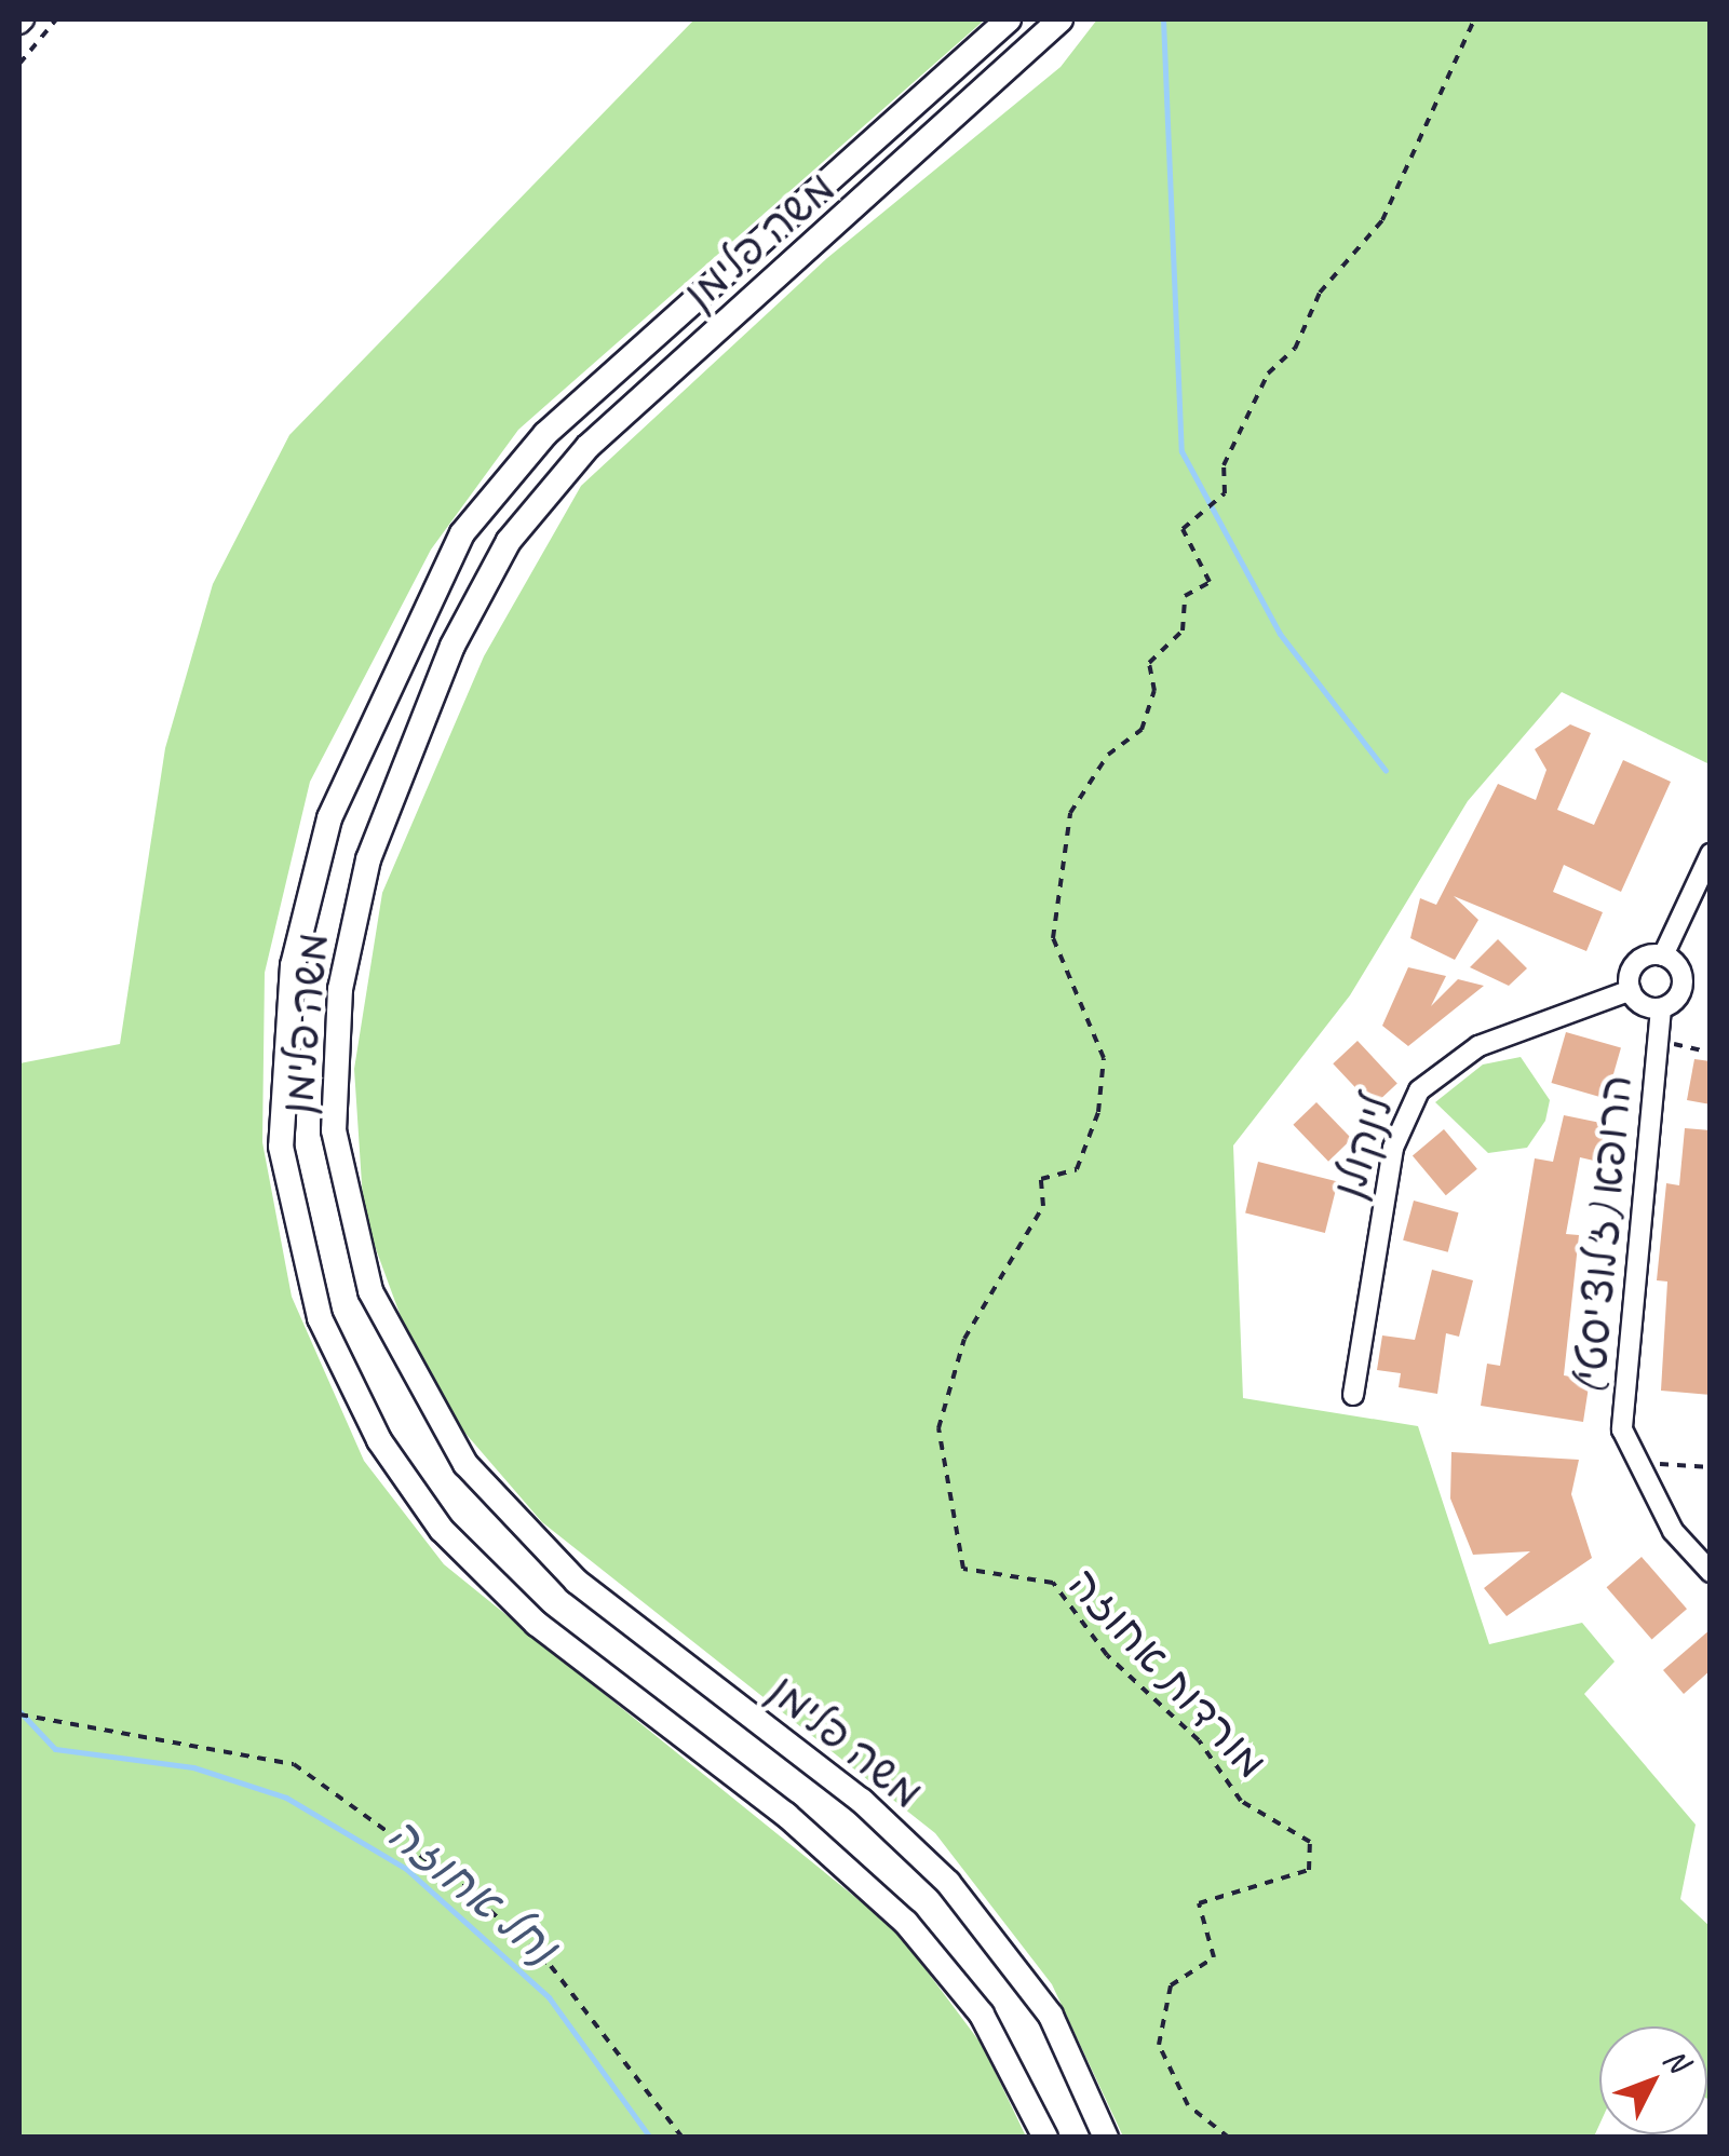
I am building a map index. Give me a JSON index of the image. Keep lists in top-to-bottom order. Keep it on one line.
{"streets":{"main road":["משה פלימן"],"street":["לינקולן","הרופא (ז'לוצ'יסטי)"],"path":["מורדות אחוזה"]},"crossings":[["לינקולן","הרופא (ז'לוצ'יסטי)"]],"water":["נחל אחוזה"],"north":"top right"}
